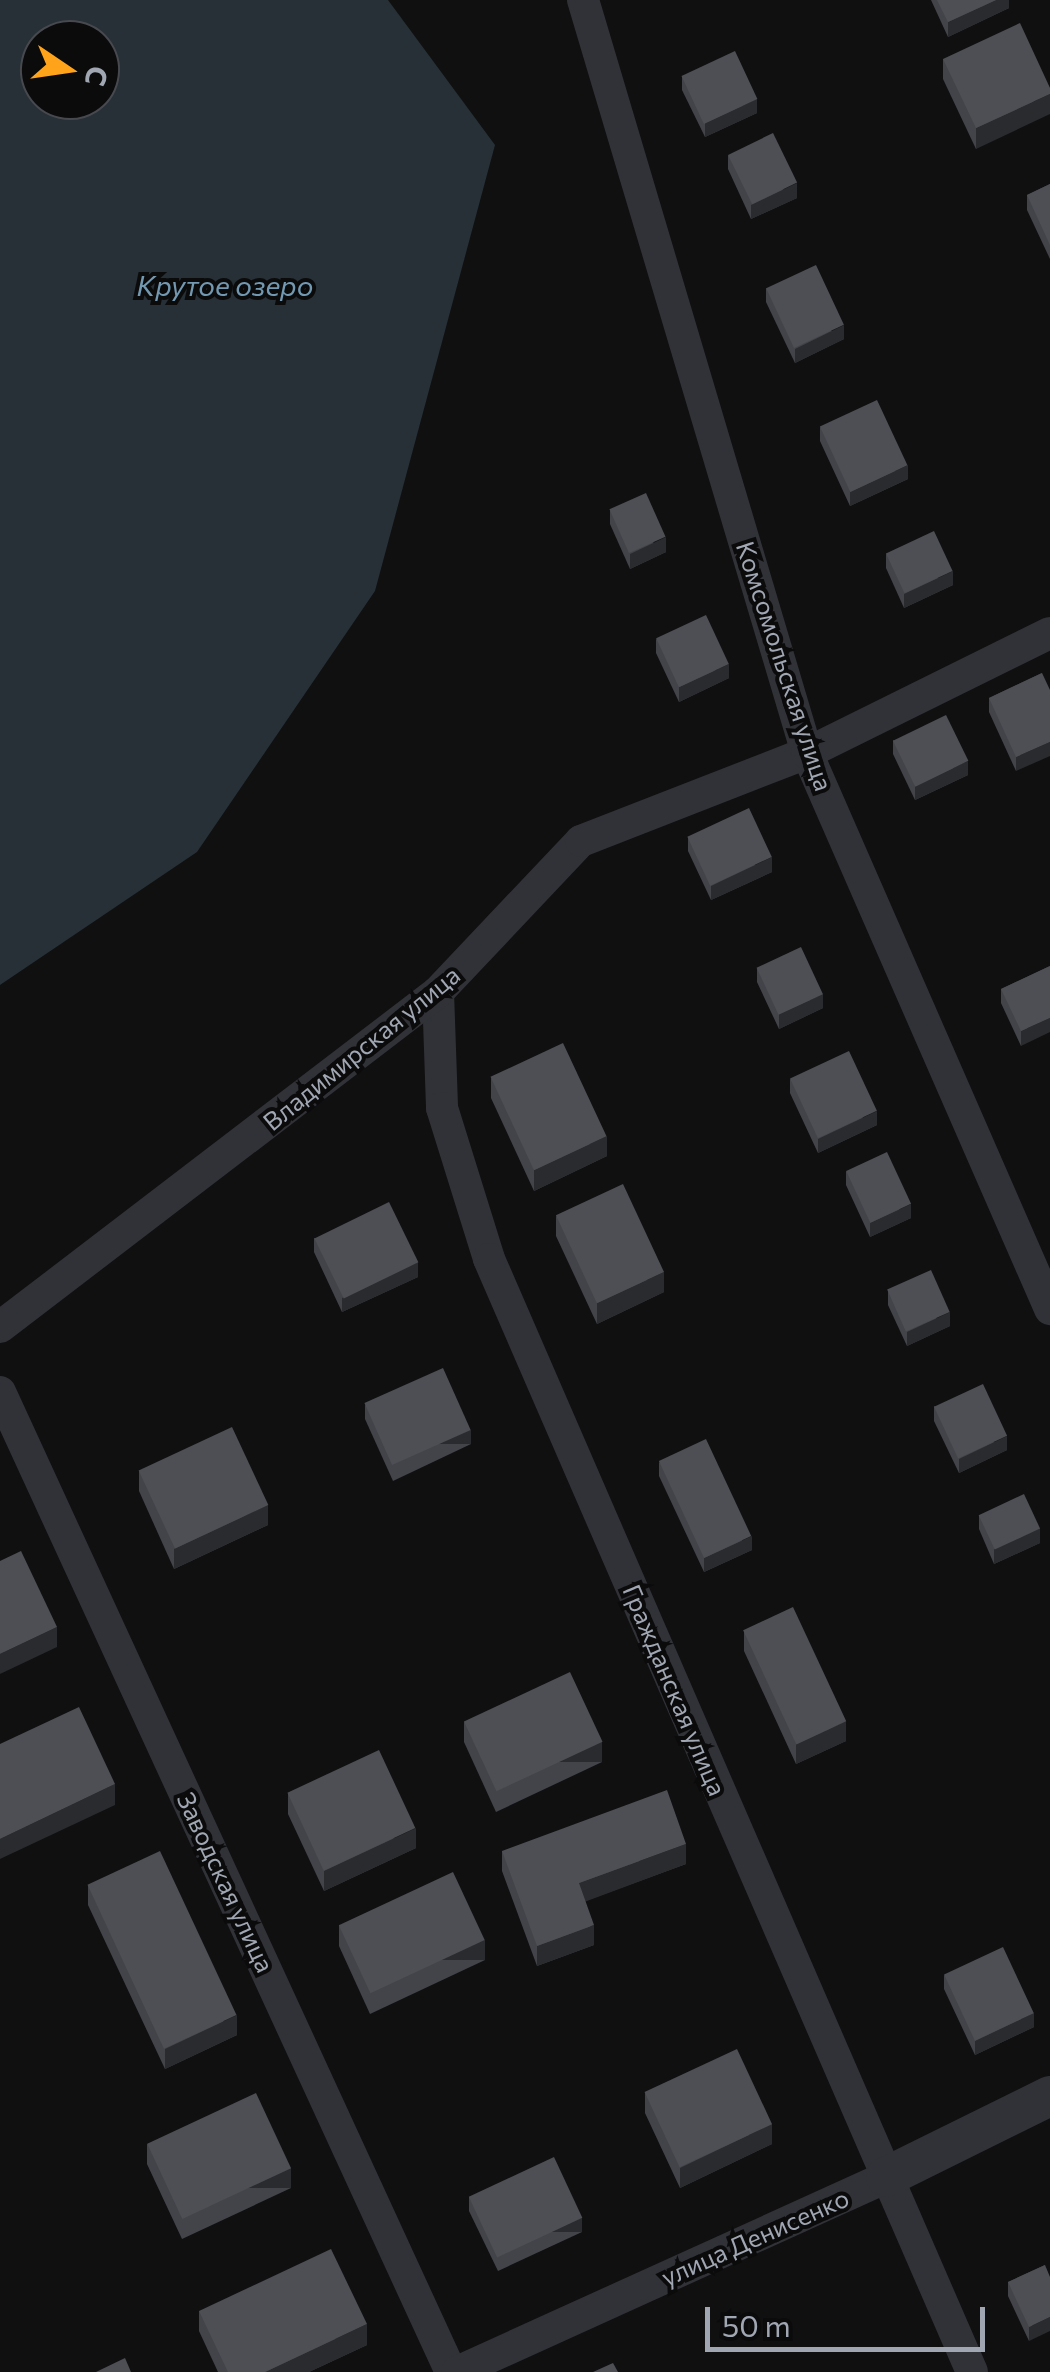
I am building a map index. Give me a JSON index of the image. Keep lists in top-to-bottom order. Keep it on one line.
{"streets":{"street":["Комсомольская улица","Владимирская улица","Гражданская улица","Заводская улица","улица Денисенко"]},"crossings":[["Комсомольская улица","Владимирская улица"],["Владимирская улица","Гражданская улица"],["Гражданская улица","улица Денисенко"],["Заводская улица","улица Денисенко"]],"water":["Крутое озеро"],"scale_bar":"50 m","north":"right"}
